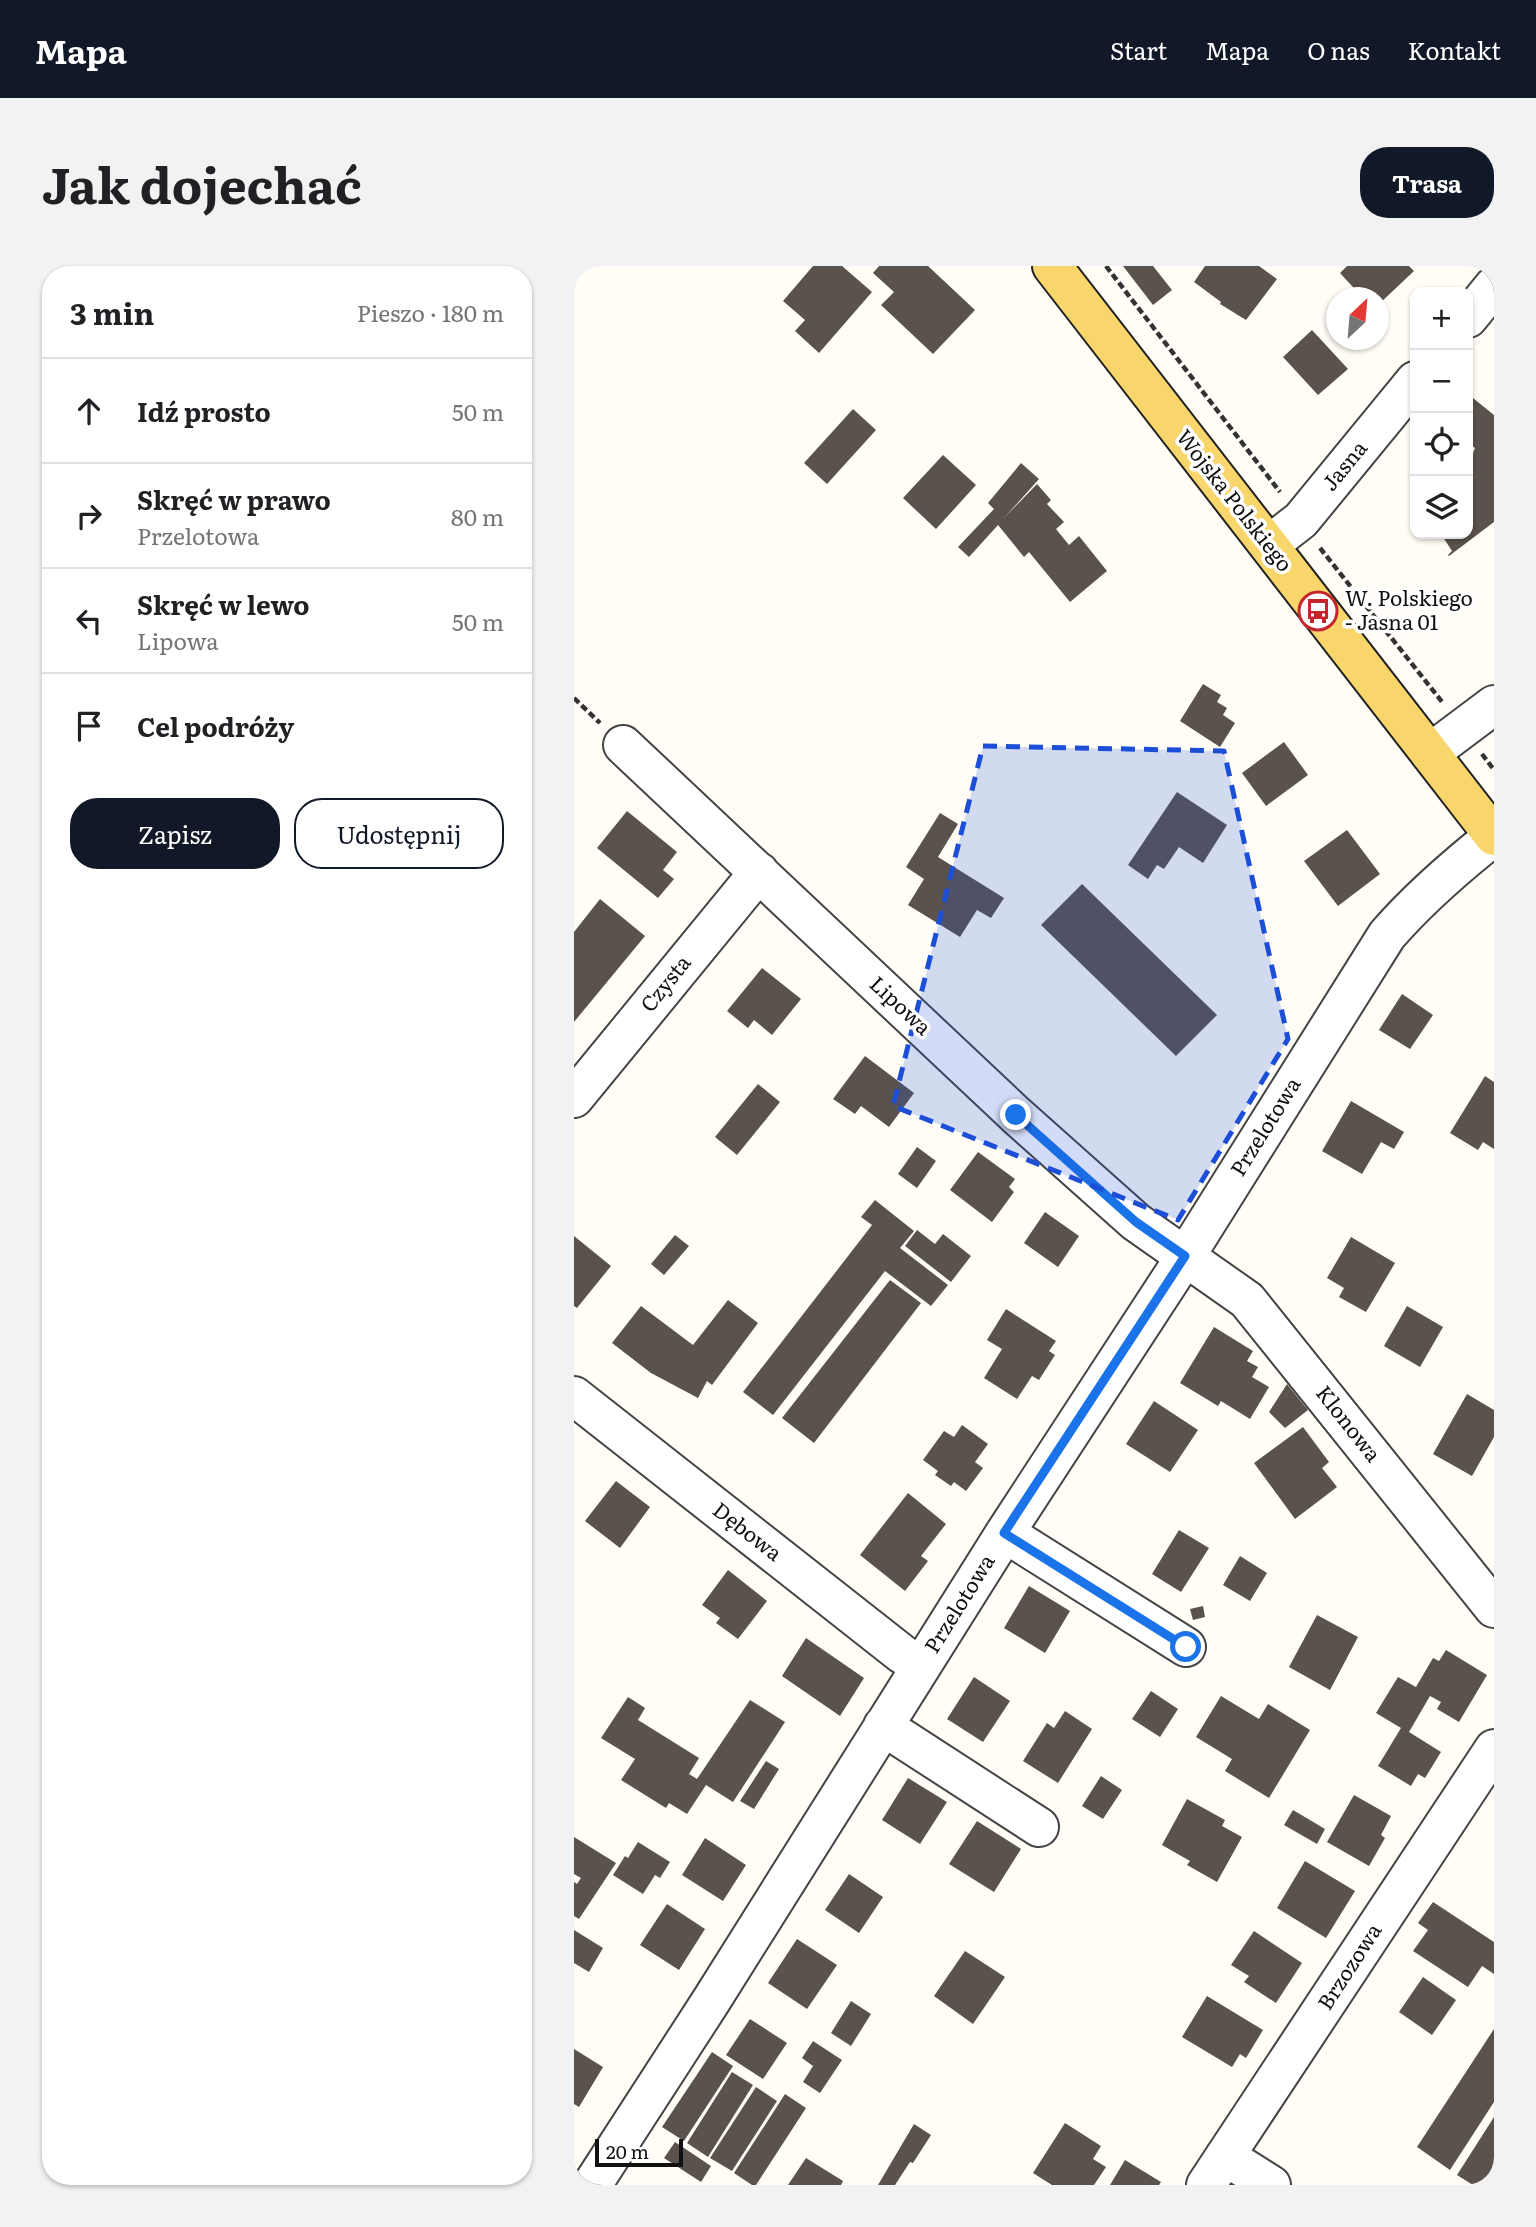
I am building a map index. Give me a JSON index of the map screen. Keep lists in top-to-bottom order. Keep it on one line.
{"streets":{"main road":["Wojska Polskiego"],"street":["Jasna","Czysta","Lipowa","Przelotowa","Klonowa","Dębowa","Brzozowa"]},"crossings":[["Jasna","Wojska Polskiego"],["Wojska Polskiego","Przelotowa"],["Czysta","Lipowa"],["Lipowa","Przelotowa"],["Lipowa","Klonowa"],["Przelotowa","Klonowa"],["Przelotowa","Dębowa"]],"places":{"bus stop":["W. Polskiego - Jasna 01"]},"scale_bar":"20 m","north":"top right","page":{"header":"Mapa","nav":["Start","Mapa","O nas","Kontakt"],"title":"Jak dojechać","buttons":["Trasa",["Zapisz","Udostępnij"]],"heading":["3 min","Pieszo · 180 m"],"map_buttons":["+","−"],"list":[["Idź prosto","50 m"],["Skręć w prawo","Przelotowa","80 m"],["Skręć w lewo","Lipowa","50 m"],"Cel podróży"],"scale":"20 m"}}
